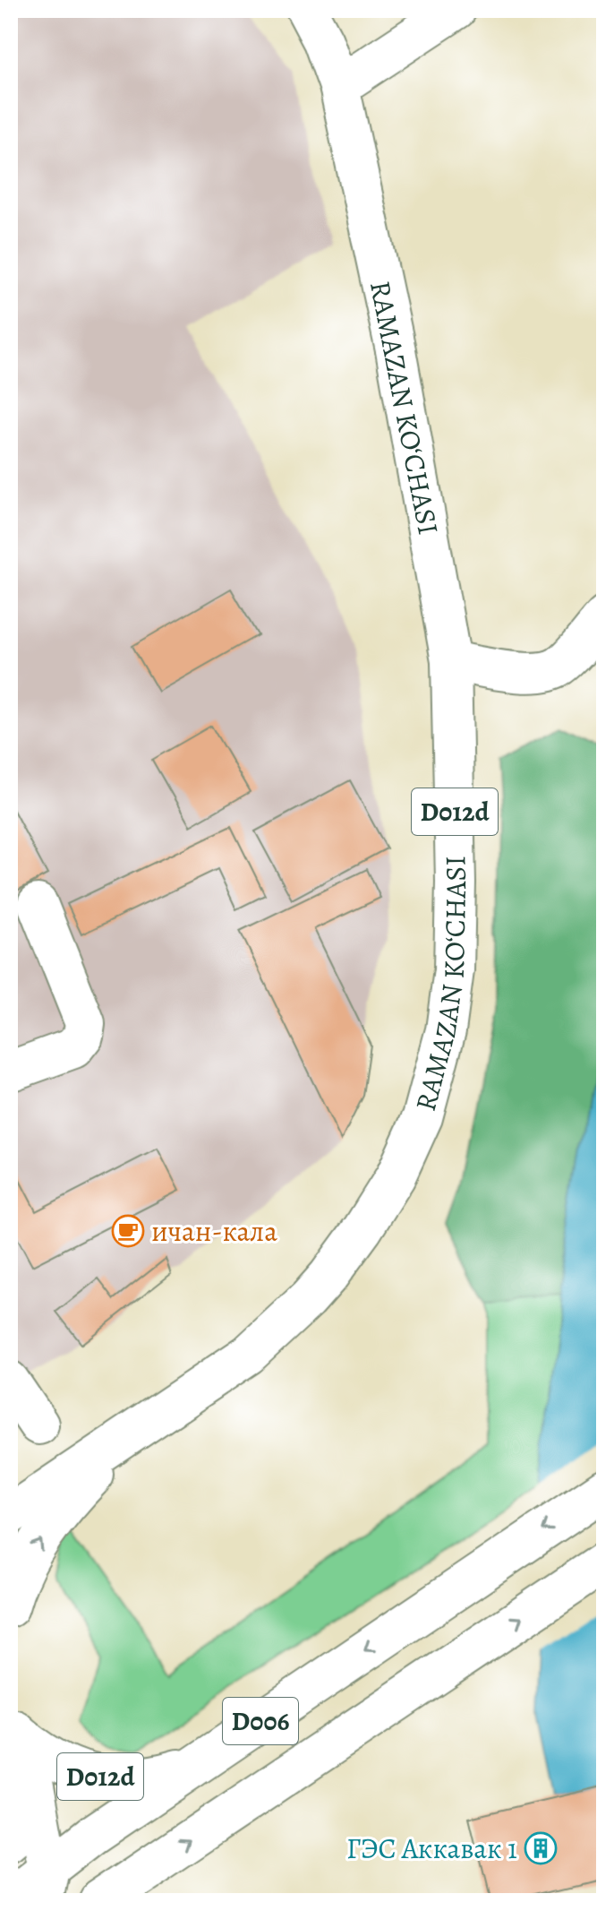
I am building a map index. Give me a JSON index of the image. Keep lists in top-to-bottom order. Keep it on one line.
{"streets":{"main road":["RAMAZAN KO‘CHASI","D012d","D006"]},"crossings":[["RAMAZAN KO‘CHASI","D012d"],["D012d","D006"]],"places":{"cafe":["ичан-кала"],"building":["ГЭС Аккавак 1"]}}
